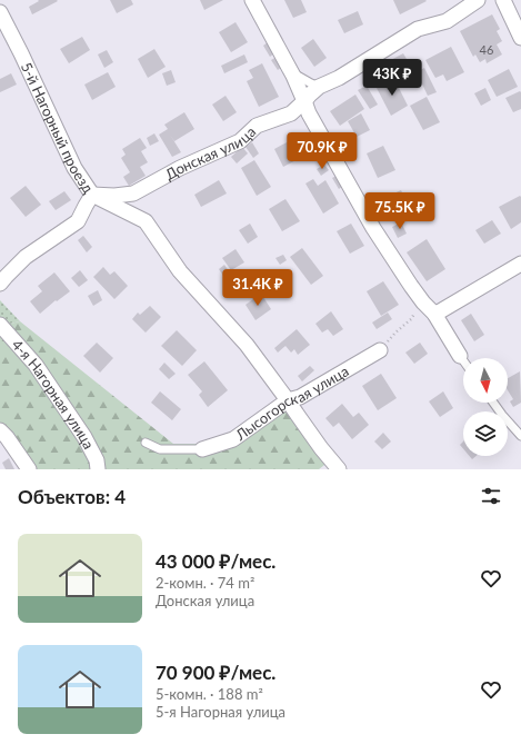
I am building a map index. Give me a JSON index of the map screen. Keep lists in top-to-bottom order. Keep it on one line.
{"streets":{"street":["5-й Нагорный проезд","Донская улица","4-я Нагорная улица","Лысогорская улица"]},"crossings":[["5-й Нагорный проезд","Донская улица"],["5-й Нагорный проезд","Лысогорская улица"]],"house_numbers":["46"],"north":"bottom","page":{"price":["43K ₽","70.9K ₽","75.5K ₽","31.4K ₽"],"heading":"Объектов: 4","list":[{"name":"43 000 ₽/мес.","note":"2-комн. · 74 m² · Донская улица"},{"name":"70 900 ₽/мес.","note":"5-комн. · 188 m² · 5-я Нагорная улица"}]}}
